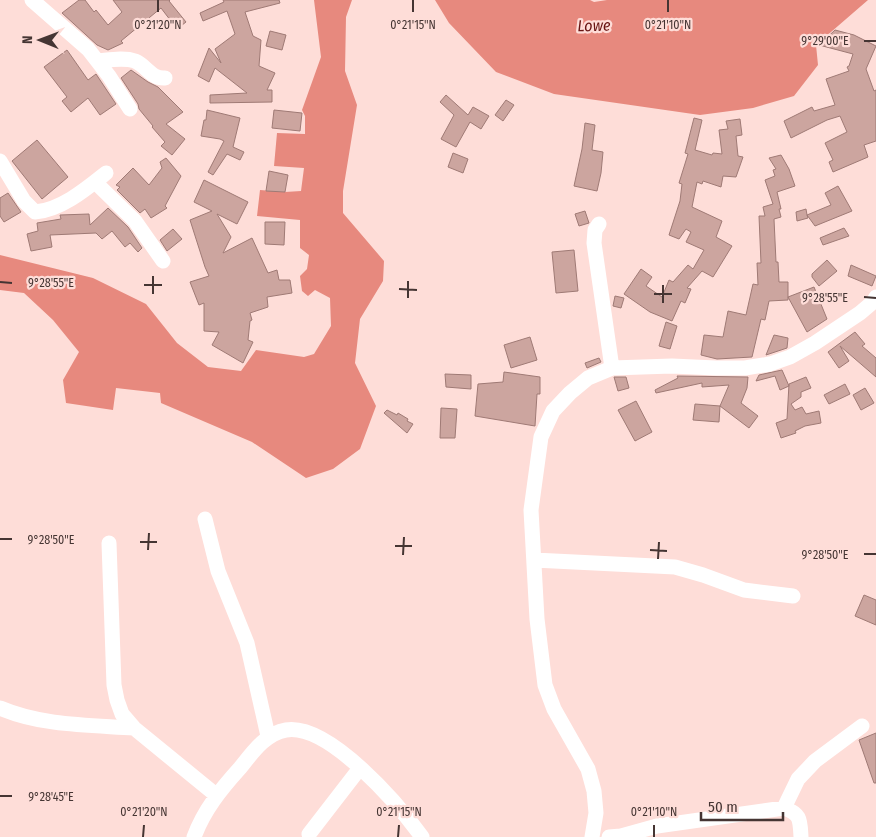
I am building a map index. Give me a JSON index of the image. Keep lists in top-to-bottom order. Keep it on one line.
{"water":["Lowe"],"scale_bar":"50 m","north":"left","coordinates":["0°21'20\"N","0°21'15\"N","0°21'10\"N","9°29'00\"E","9°28'55\"E","9°28'50\"E","9°28'45\"E"]}
